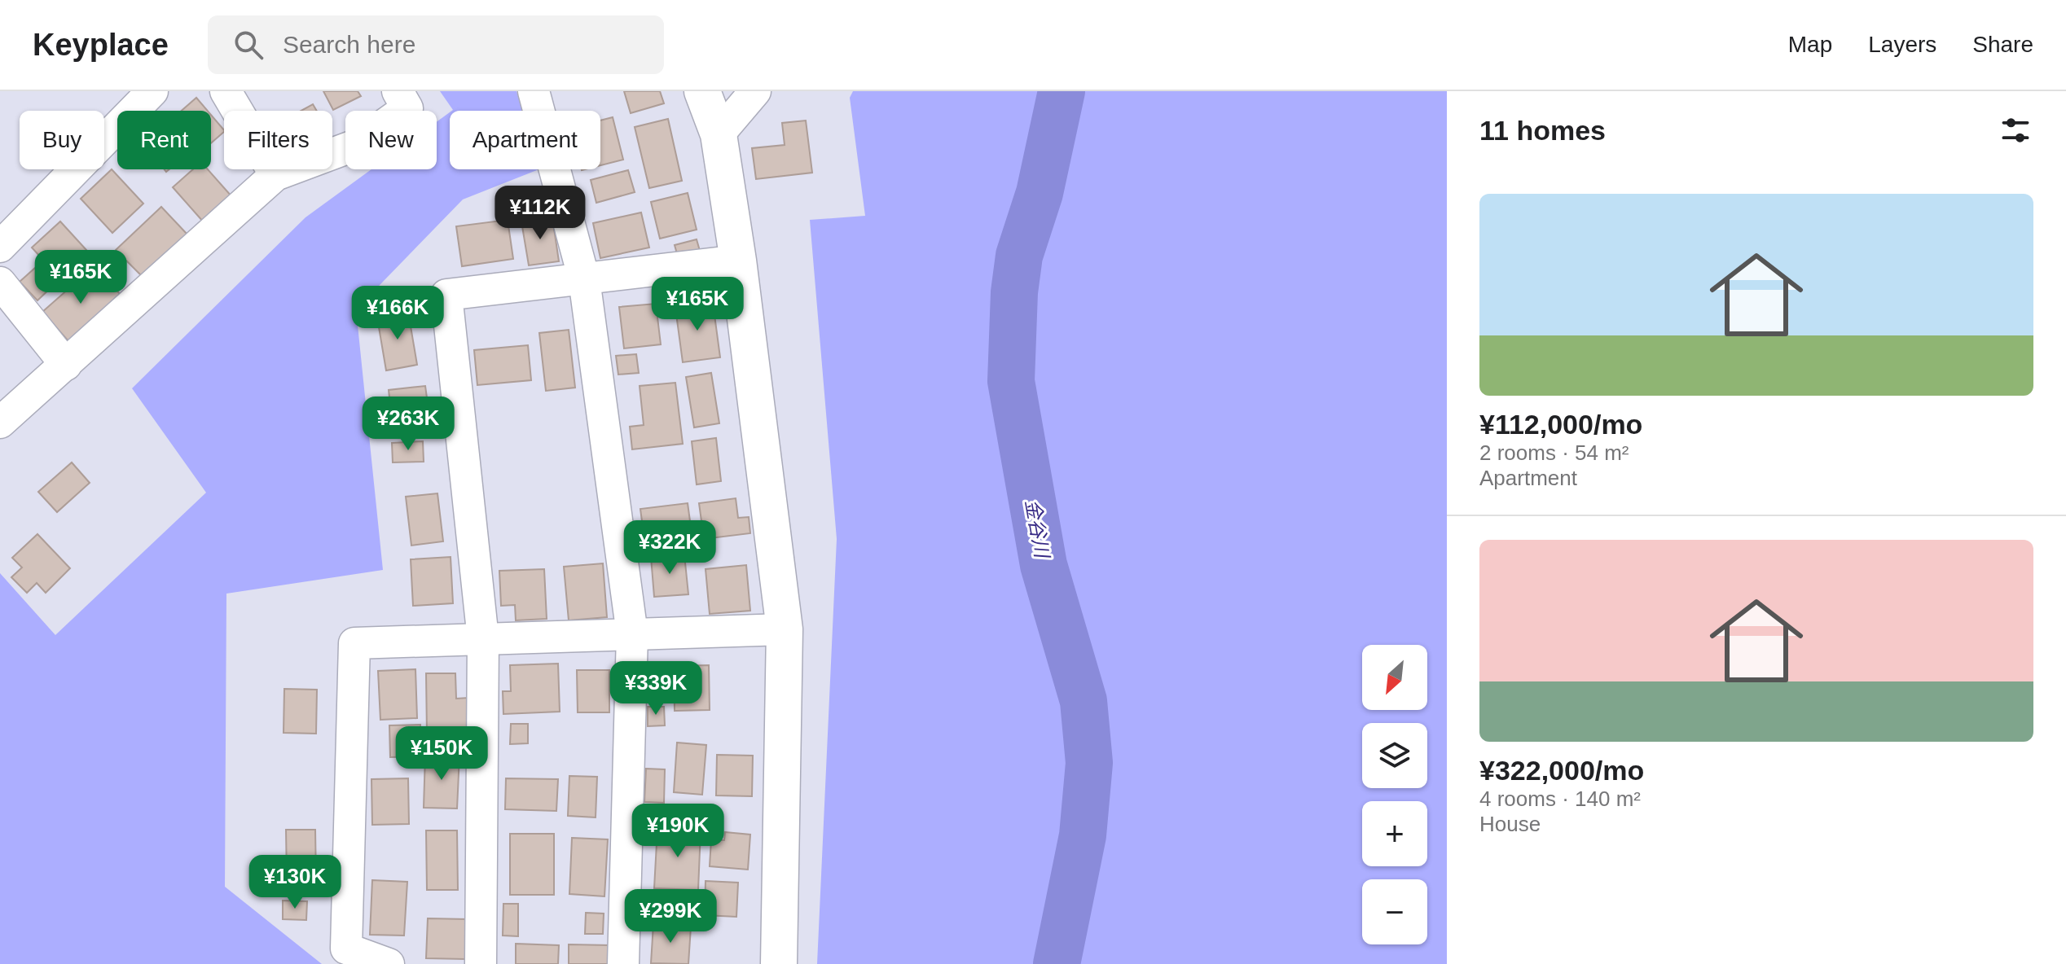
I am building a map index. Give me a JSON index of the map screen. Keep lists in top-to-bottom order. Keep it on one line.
{"water":["金谷川"],"north":"bottom left","page":{"header":"Keyplace","search":"Search here","nav":["Map","Layers","Share"],"heading":"11 homes","chip":["Buy","Rent","Filters","New","Apartment"],"list":[{"name":"¥112,000/mo","note":"2 rooms · 54 m² · Apartment"},{"name":"¥322,000/mo","note":"4 rooms · 140 m² · House"}],"price":["¥112K","¥165K","¥165K","¥166K","¥263K","¥322K","¥339K","¥150K","¥190K","¥130K","¥299K"],"map_buttons":["+","−"]}}
